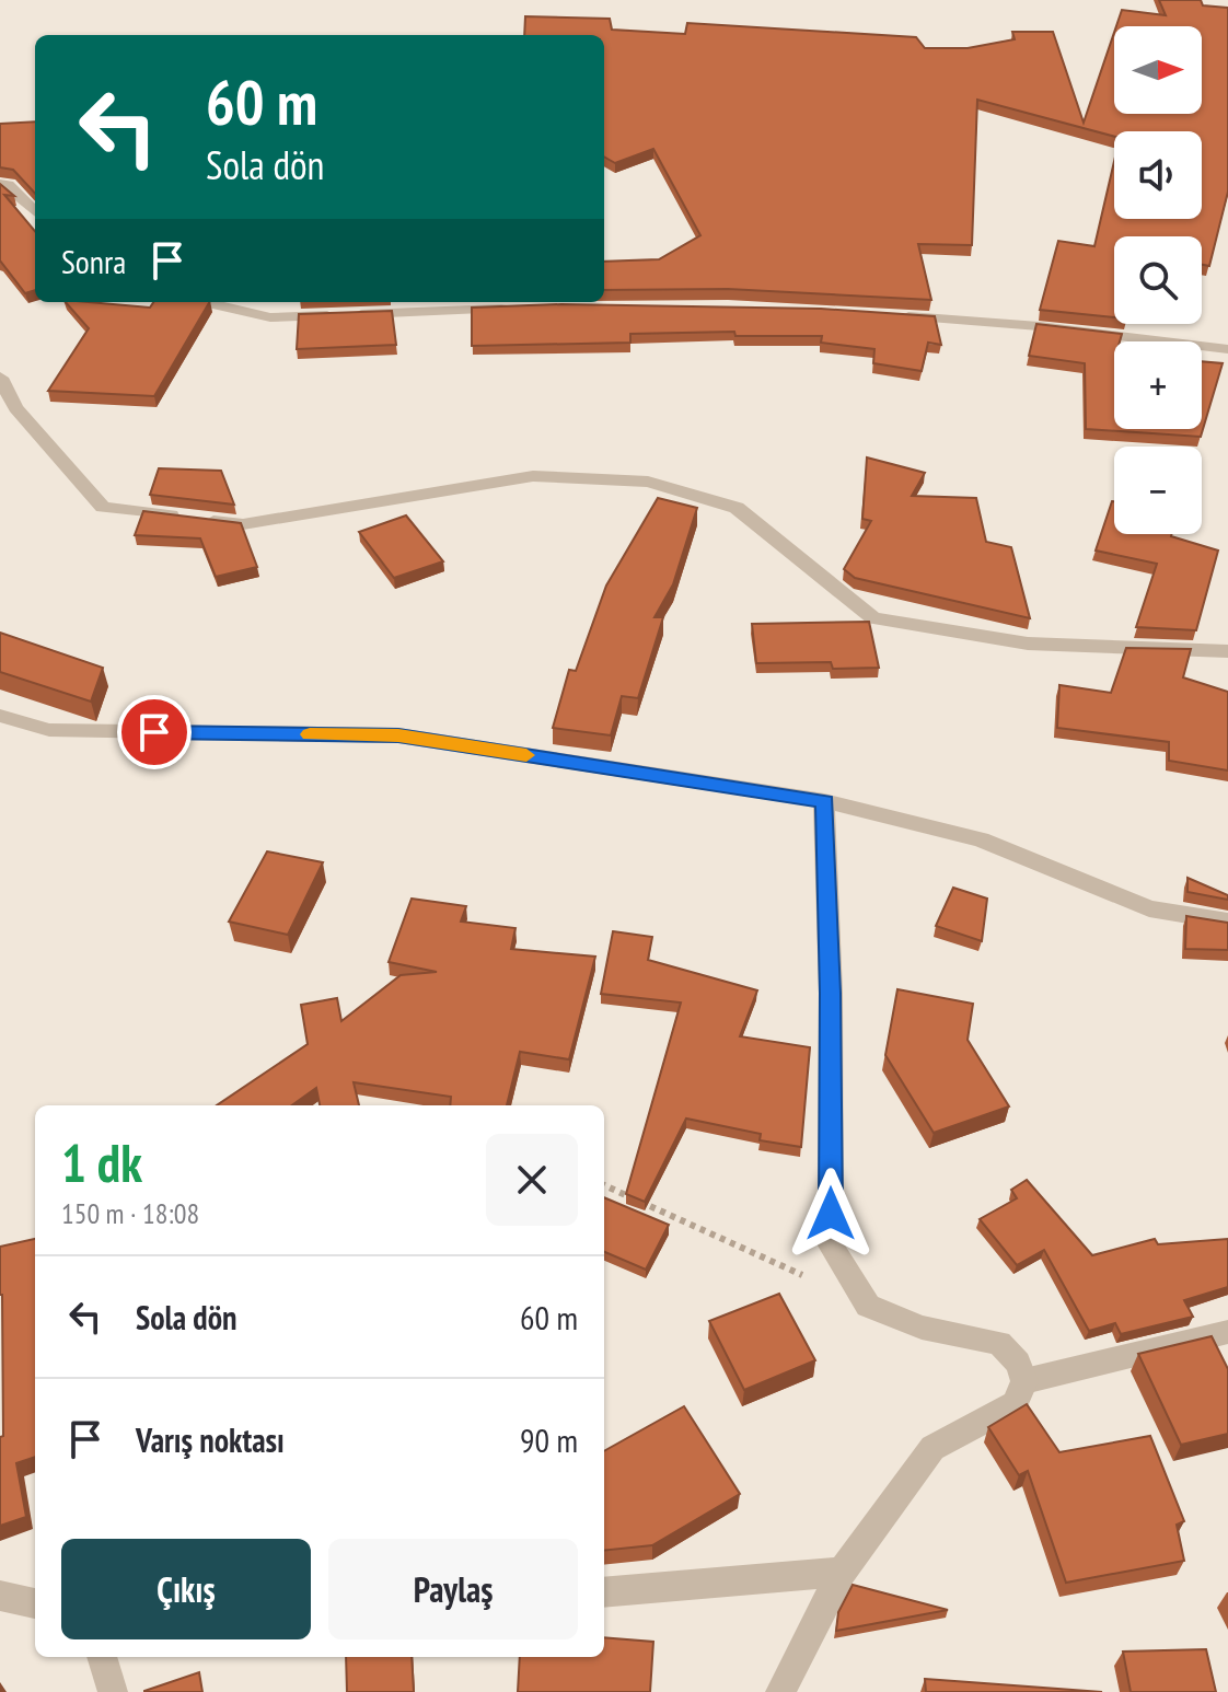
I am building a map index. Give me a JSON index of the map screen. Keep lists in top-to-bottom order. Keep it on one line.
{"north":"right","page":{"map_buttons":["+","−"],"turn":["60 m","Sola dön"],"then":"Sonra","heading":["1 dk","150 m · 18:08"],"list":[{"name":"Sola dön","value":"60 m"},{"name":"Varış noktası","value":"90 m"}],"buttons":["Çıkış","Paylaş"]}}
